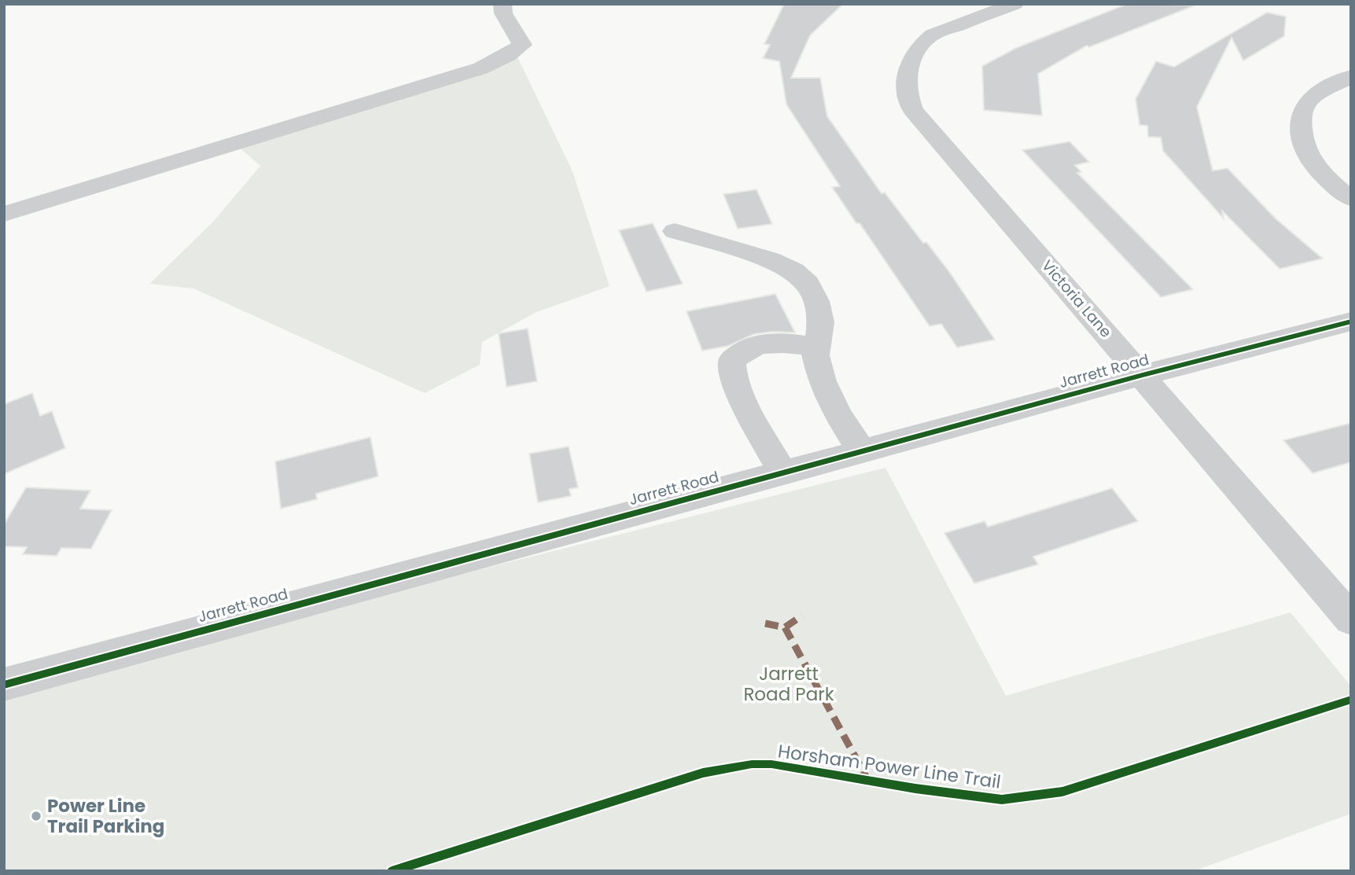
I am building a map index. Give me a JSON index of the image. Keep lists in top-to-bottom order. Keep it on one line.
{"streets":{"street":["Victoria Lane","Jarrett Road"],"cycle path":["Horsham Power Line Trail"]},"crossings":[["Victoria Lane","Jarrett Road"]],"parks":["Jarrett Road Park"],"places":["Power Line Trail Parking"]}
